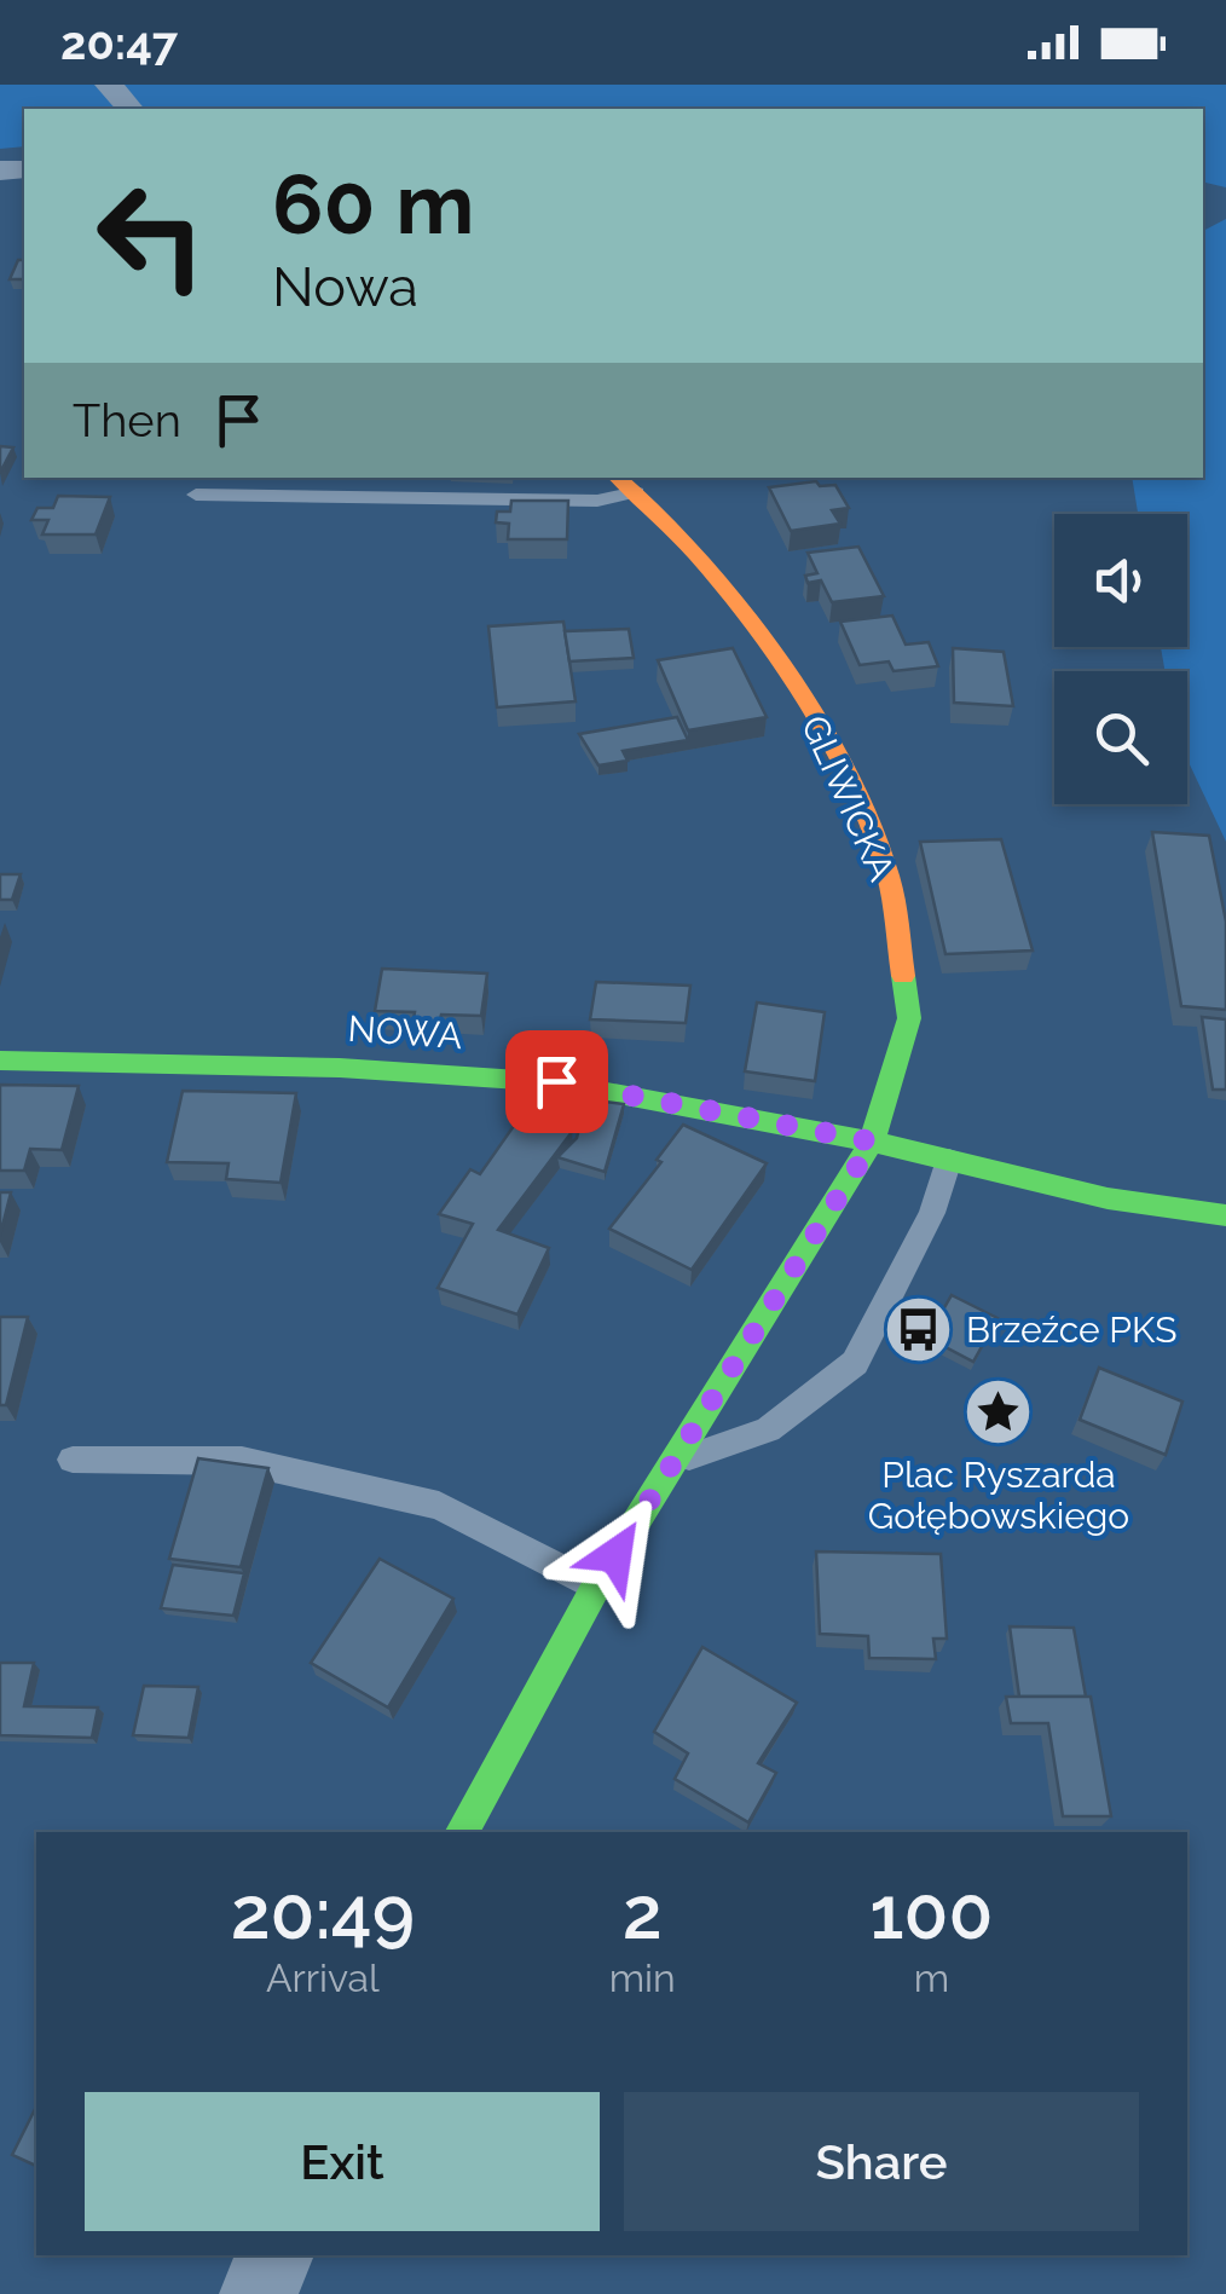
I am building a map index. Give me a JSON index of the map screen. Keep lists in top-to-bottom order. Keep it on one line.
{"streets":{"street":["GLIWICKA","NOWA"]},"crossings":[["GLIWICKA","NOWA"]],"places":{"bus stop":["Brzeźce PKS"],"place":["Plac Ryszarda Gołębowskiego"]},"page":{"status":"20:47","turn":["60 m","Nowa"],"then":"Then","eta":["20:49","Arrival","2","min","100","m"],"buttons":["Exit","Share"]}}
